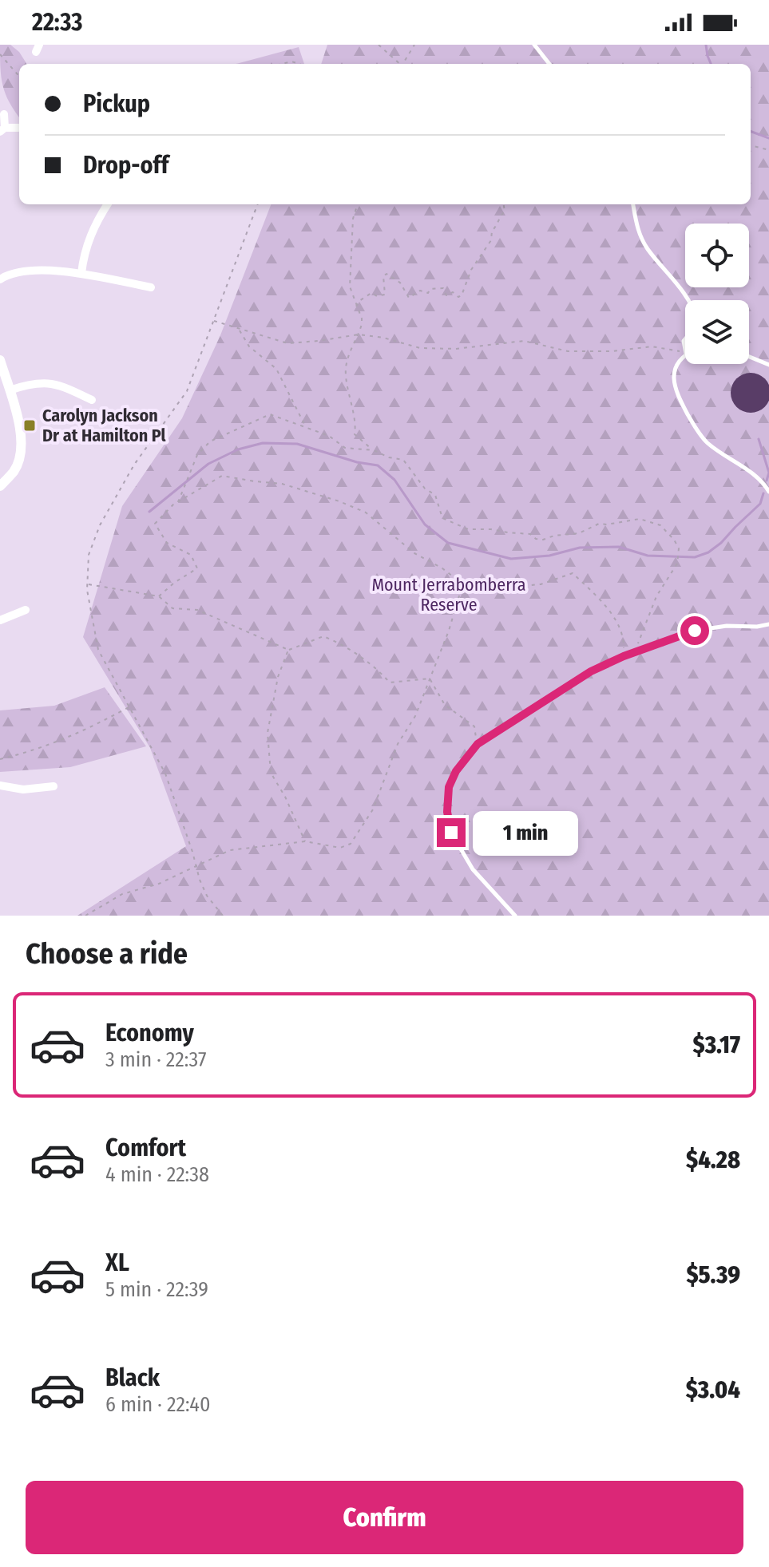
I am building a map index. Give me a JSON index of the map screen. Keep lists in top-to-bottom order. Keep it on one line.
{"parks":["Mount Jerrabomberra Reserve"],"places":{"transit":["Carolyn Jackson Dr at Hamilton Pl"]},"page":{"status":"22:33","banner":["Pickup","Drop-off"],"bubble":"1 min","heading":"Choose a ride","list":[{"name":"Economy","note":"3 min · 22:37","value":"$3.17"},{"name":"Comfort","note":"4 min · 22:38","value":"$4.28"},{"name":"XL","note":"5 min · 22:39","value":"$5.39"},{"name":"Black","note":"6 min · 22:40","value":"$3.04"}],"buttons":"Confirm"}}
